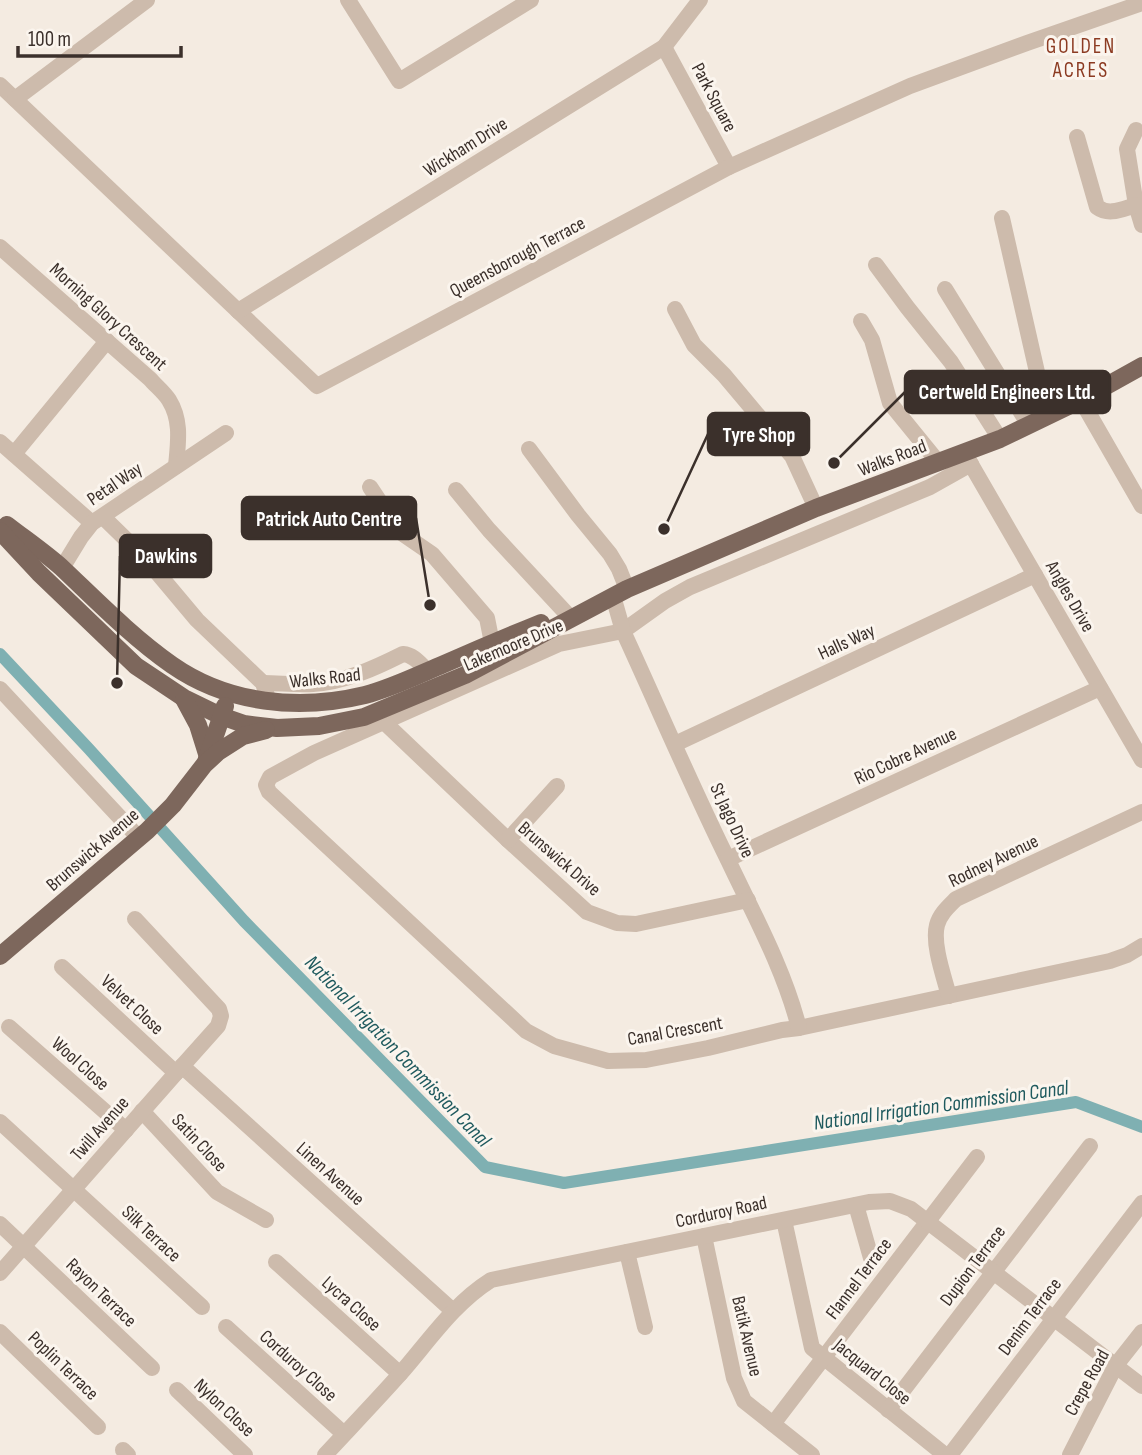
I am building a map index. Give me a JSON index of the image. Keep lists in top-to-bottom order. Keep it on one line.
{"streets":{"main road":["Walks Road","Brunswick Avenue"],"street":["Park Square","Wickham Drive","Queensborough Terrace","Morning Glory Crescent","Petal Way","Angles Drive","Halls Way","Lakemoore Drive","Rio Cobre Avenue","St Jago Drive","Brunswick Drive","Rodney Avenue","Velvet Close","Canal Crescent","Wool Close","Twill Avenue","Satin Close","Linen Avenue","Corduroy Road","Silk Terrace","Dupion Terrace","Flannel Terrace","Rayon Terrace","Lycra Close","Denim Terrace","Batik Avenue","Poplin Terrace","Corduroy Close","Jacquard Close","Crepe Road","Nylon Close"]},"crossings":[["Park Square","Wickham Drive"],["Park Square","Queensborough Terrace"],["Wickham Drive","Queensborough Terrace"],["Morning Glory Crescent","Petal Way"],["Walks Road","Angles Drive"],["Walks Road","Lakemoore Drive"],["Walks Road","St Jago Drive"],["Walks Road","Brunswick Avenue"],["Angles Drive","Halls Way"],["Angles Drive","Lakemoore Drive"],["Angles Drive","Rio Cobre Avenue"],["Halls Way","St Jago Drive"],["Lakemoore Drive","St Jago Drive"],["Lakemoore Drive","Brunswick Drive"],["Lakemoore Drive","Canal Crescent"],["Rio Cobre Avenue","St Jago Drive"],["St Jago Drive","Brunswick Drive"],["St Jago Drive","Canal Crescent"],["Rodney Avenue","Canal Crescent"],["Velvet Close","Twill Avenue"],["Velvet Close","Linen Avenue"],["Wool Close","Twill Avenue"],["Twill Avenue","Satin Close"],["Twill Avenue","Linen Avenue"],["Twill Avenue","Silk Terrace"],["Twill Avenue","Rayon Terrace"],["Linen Avenue","Corduroy Road"],["Corduroy Road","Dupion Terrace"],["Corduroy Road","Flannel Terrace"],["Corduroy Road","Lycra Close"],["Corduroy Road","Denim Terrace"],["Corduroy Road","Batik Avenue"],["Corduroy Road","Corduroy Close"],["Corduroy Road","Jacquard Close"],["Corduroy Road","Crepe Road"],["Dupion Terrace","Jacquard Close"],["Flannel Terrace","Batik Avenue"],["Flannel Terrace","Jacquard Close"],["Denim Terrace","Jacquard Close"]],"districts":["GOLDEN ACRES"],"water":["National Irrigation Commission Canal"],"places":["Certweld Engineers Ltd.","Tyre Shop","Patrick Auto Centre","Dawkins"],"scale_bar":"100 m"}
